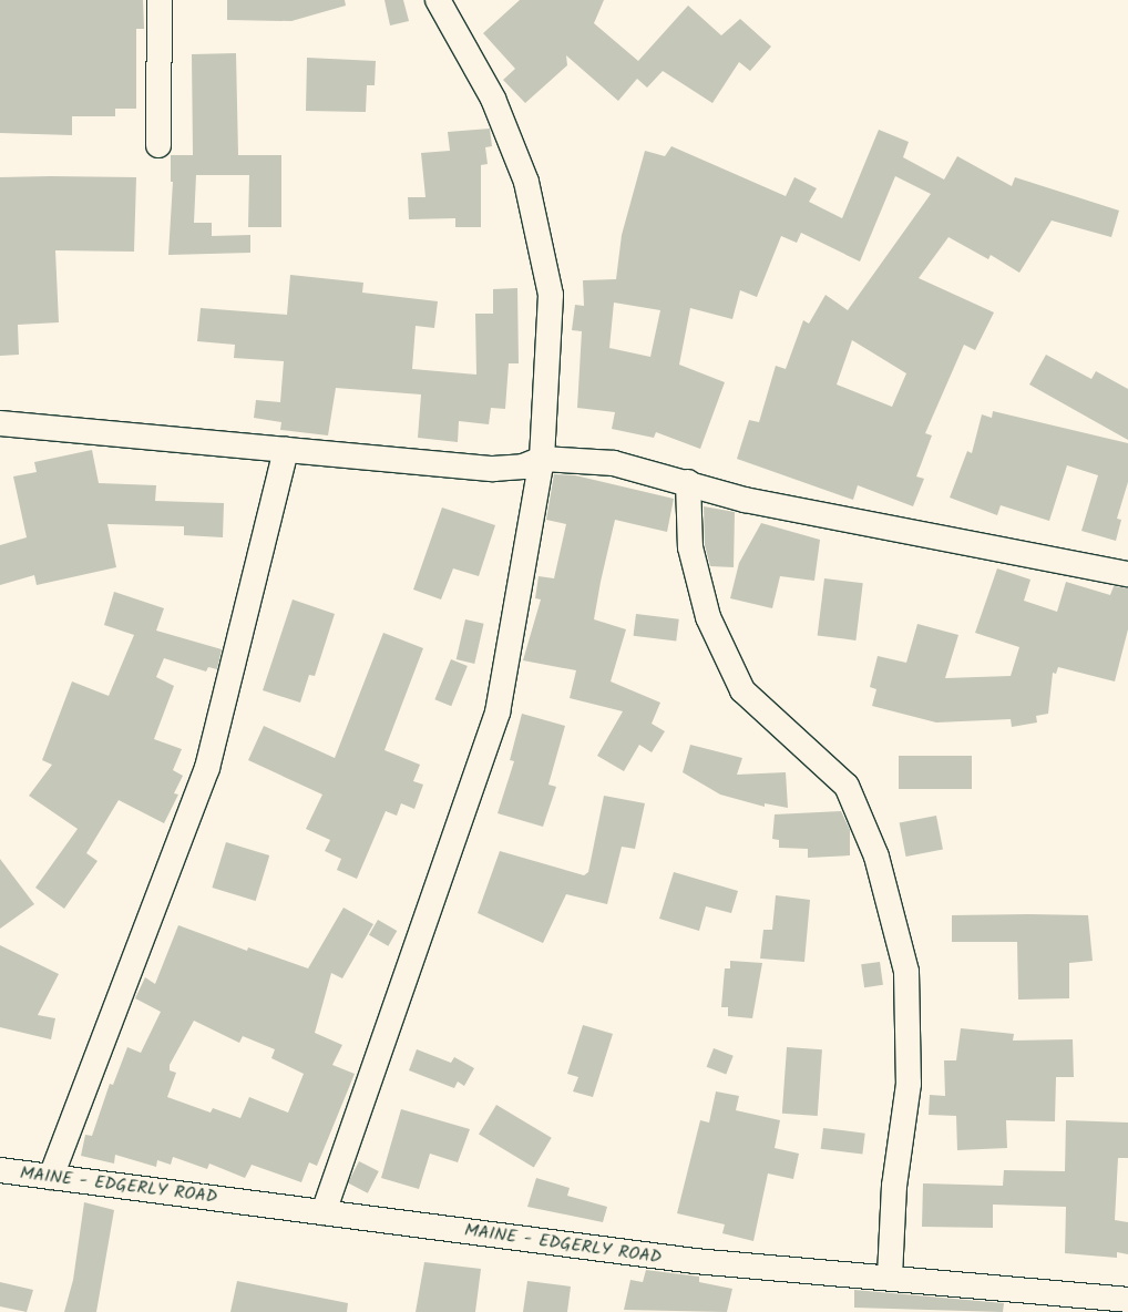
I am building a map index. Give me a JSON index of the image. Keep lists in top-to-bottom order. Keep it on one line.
{"streets":{"street":["MAINE - EDGERLY ROAD"]}}
